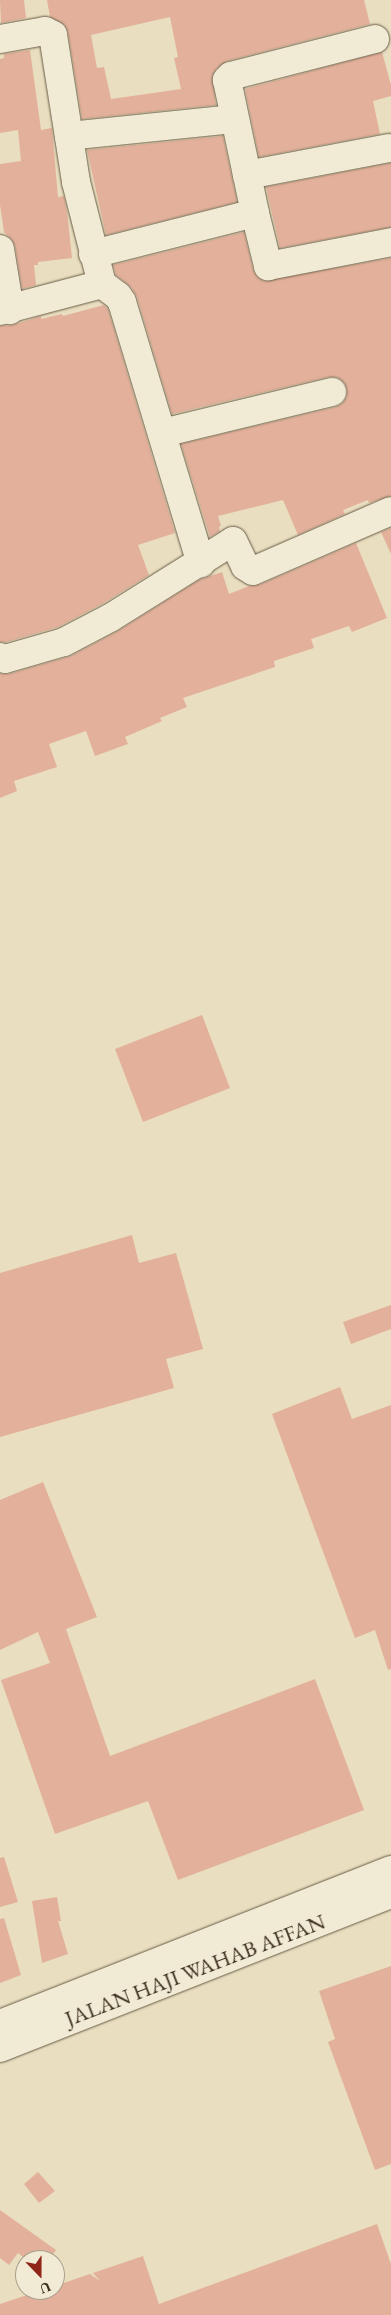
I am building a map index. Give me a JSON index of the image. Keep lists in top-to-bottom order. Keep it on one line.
{"streets":{"street":["JALAN HAJI WAHAB AFFAN"]},"north":"bottom"}
